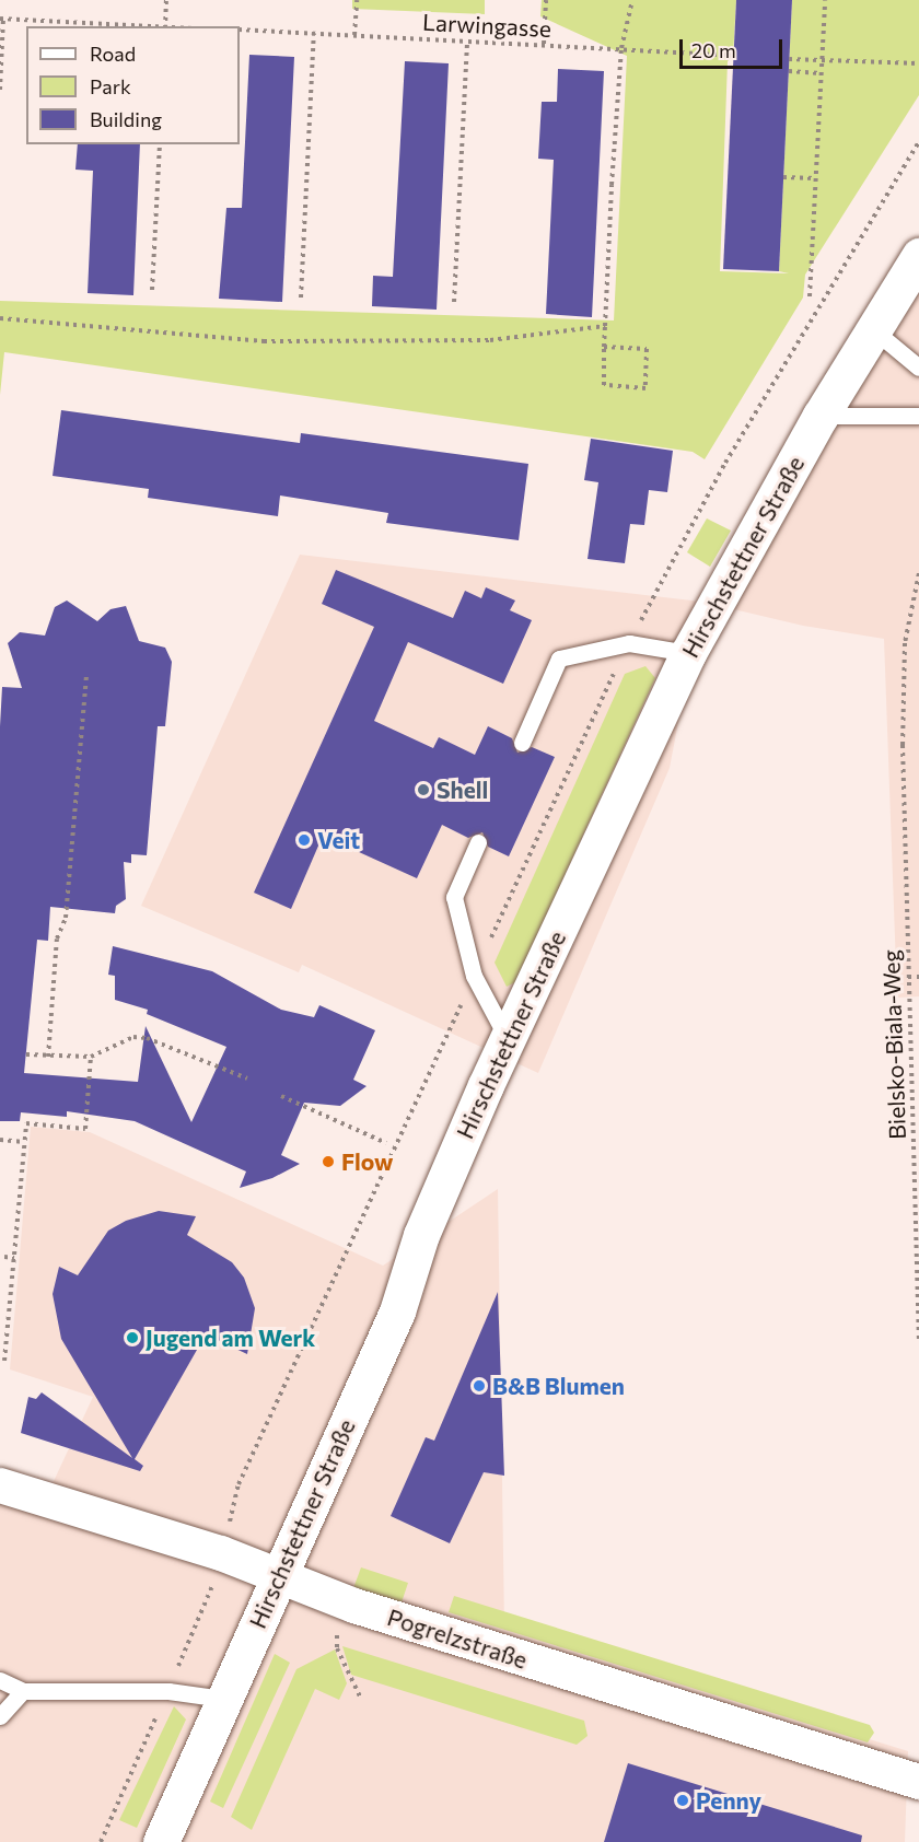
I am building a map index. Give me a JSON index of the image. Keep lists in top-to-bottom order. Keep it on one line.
{"streets":{"main road":["Hirschstettner Straße"],"street":["Pogrelzstraße"],"path":["Larwingasse","Bielsko-Biala-Weg"]},"crossings":[["Hirschstettner Straße","Pogrelzstraße"]],"places":["Shell","Veit","Flow","Jugend am Werk","B&B Blumen","Penny"],"legend":["Road","Park","Building"],"scale_bar":"20 m"}
